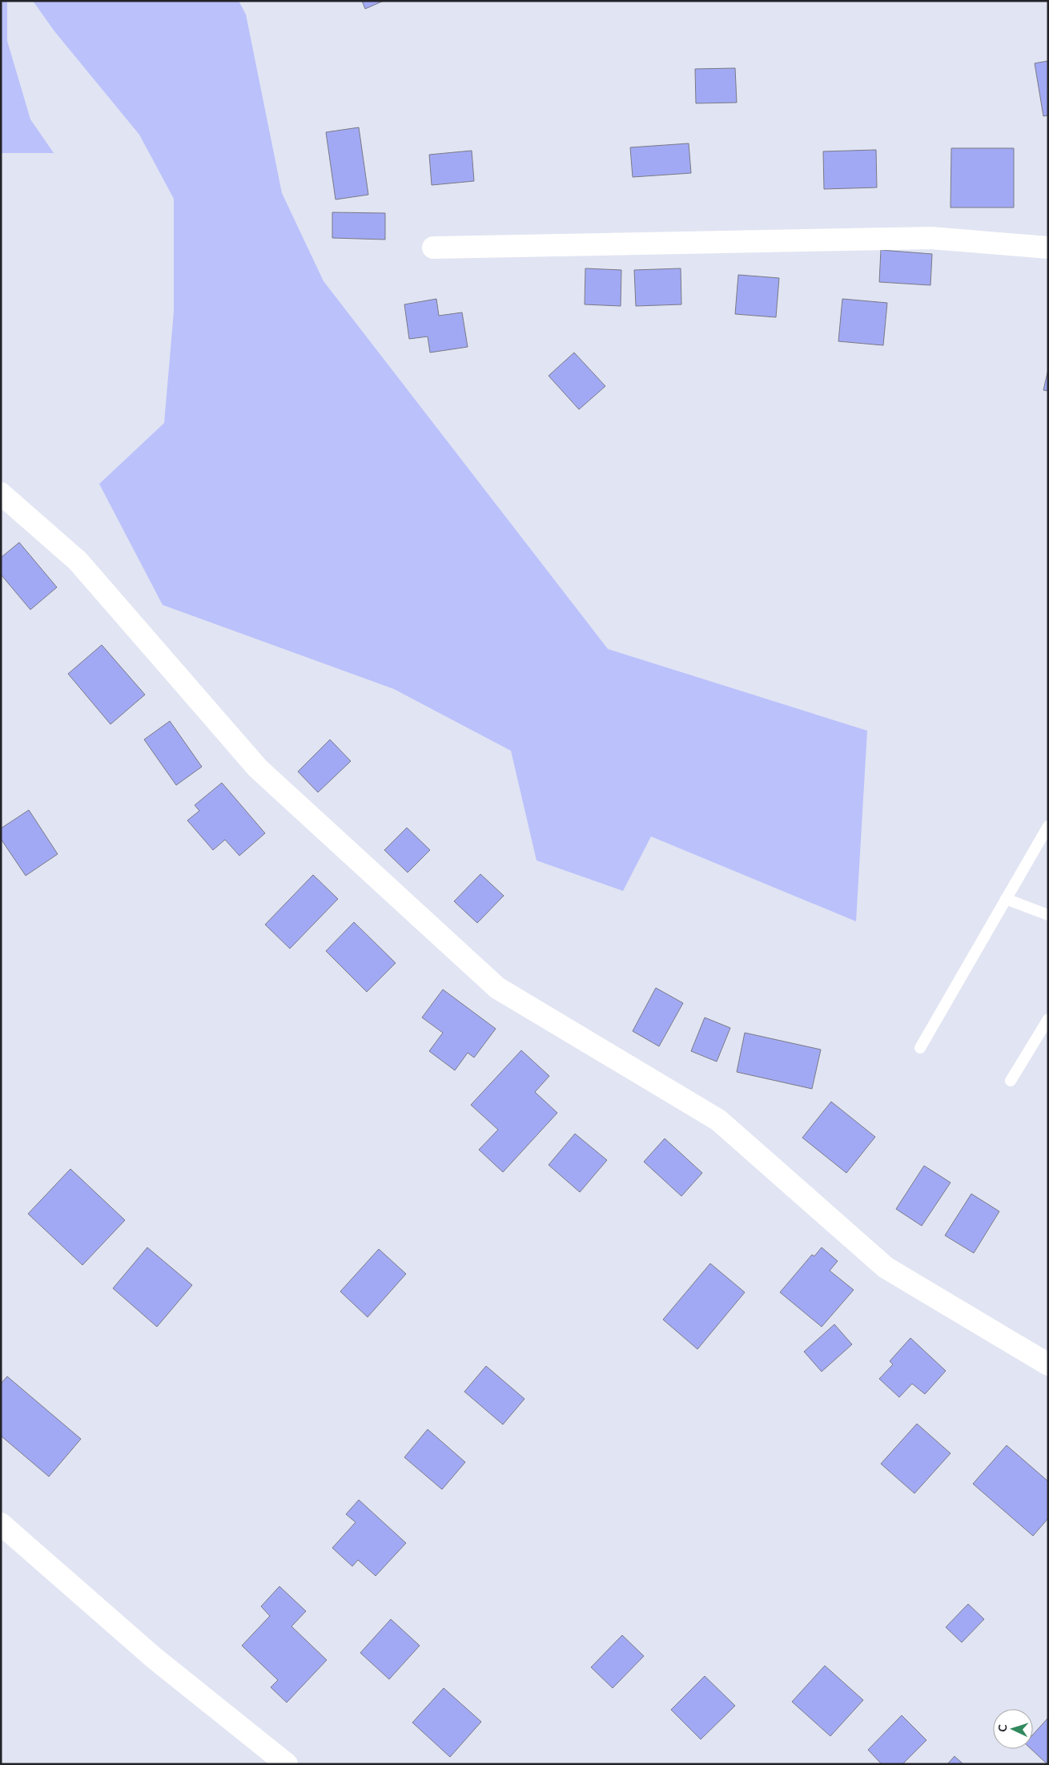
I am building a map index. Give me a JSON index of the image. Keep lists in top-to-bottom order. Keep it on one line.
{"north":"left"}
